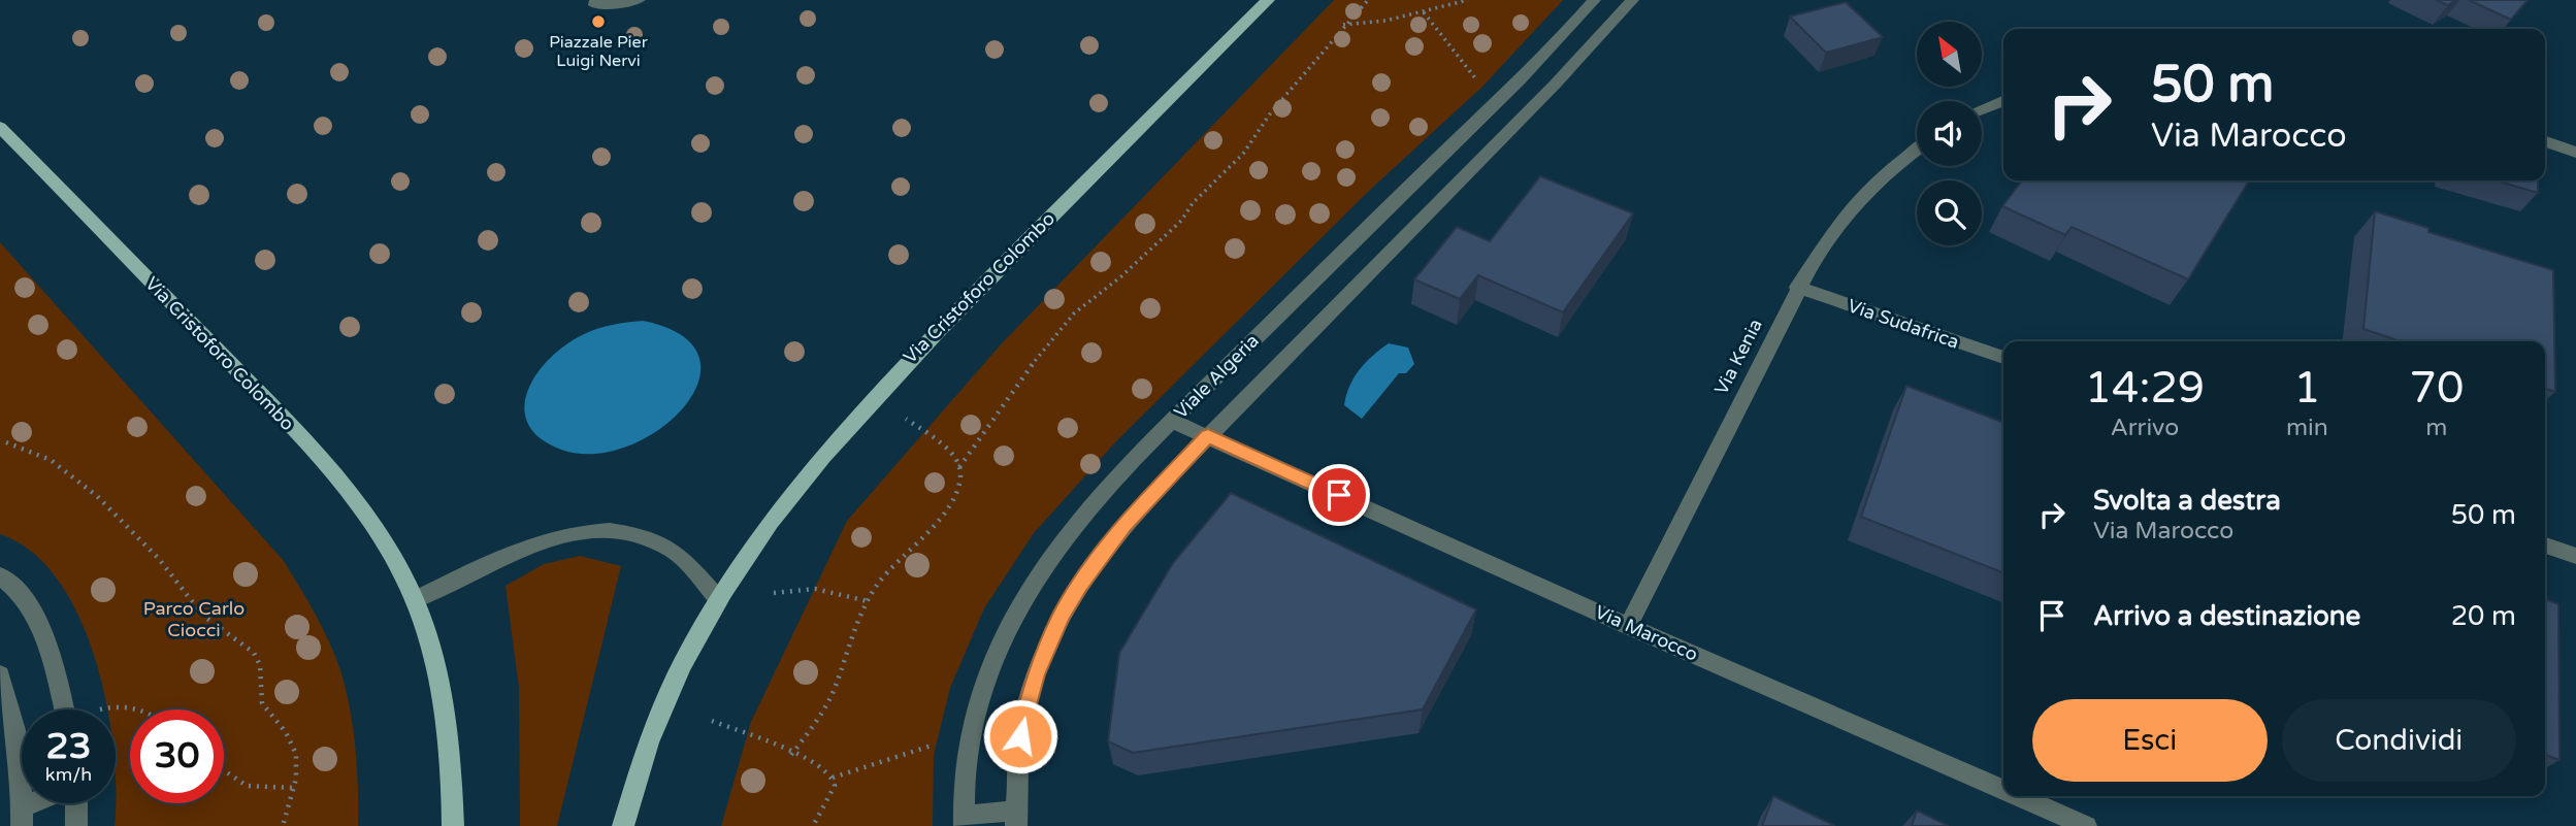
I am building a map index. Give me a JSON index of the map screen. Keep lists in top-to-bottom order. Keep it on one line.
{"streets":{"main road":["Via Cristoforo Colombo"],"street":["Via Sudafrica","Via Kenia","Viale Algeria","Via Marocco"]},"crossings":[["Via Sudafrica","Via Kenia"],["Via Kenia","Via Marocco"],["Viale Algeria","Via Marocco"]],"parks":["Parco Carlo Ciocci"],"places":["Piazzale Pier Luigi Nervi"],"north":"top left","page":{"turn":["50 m","Via Marocco"],"eta":["14:29","Arrivo","1","min","70","m"],"list":[{"name":"Svolta a destra","note":"Via Marocco","value":"50 m"},{"name":"Arrivo a destinazione","value":"20 m"}],"buttons":["Esci","Condividi"],"speed":"23 km/h","limit":"30"}}
